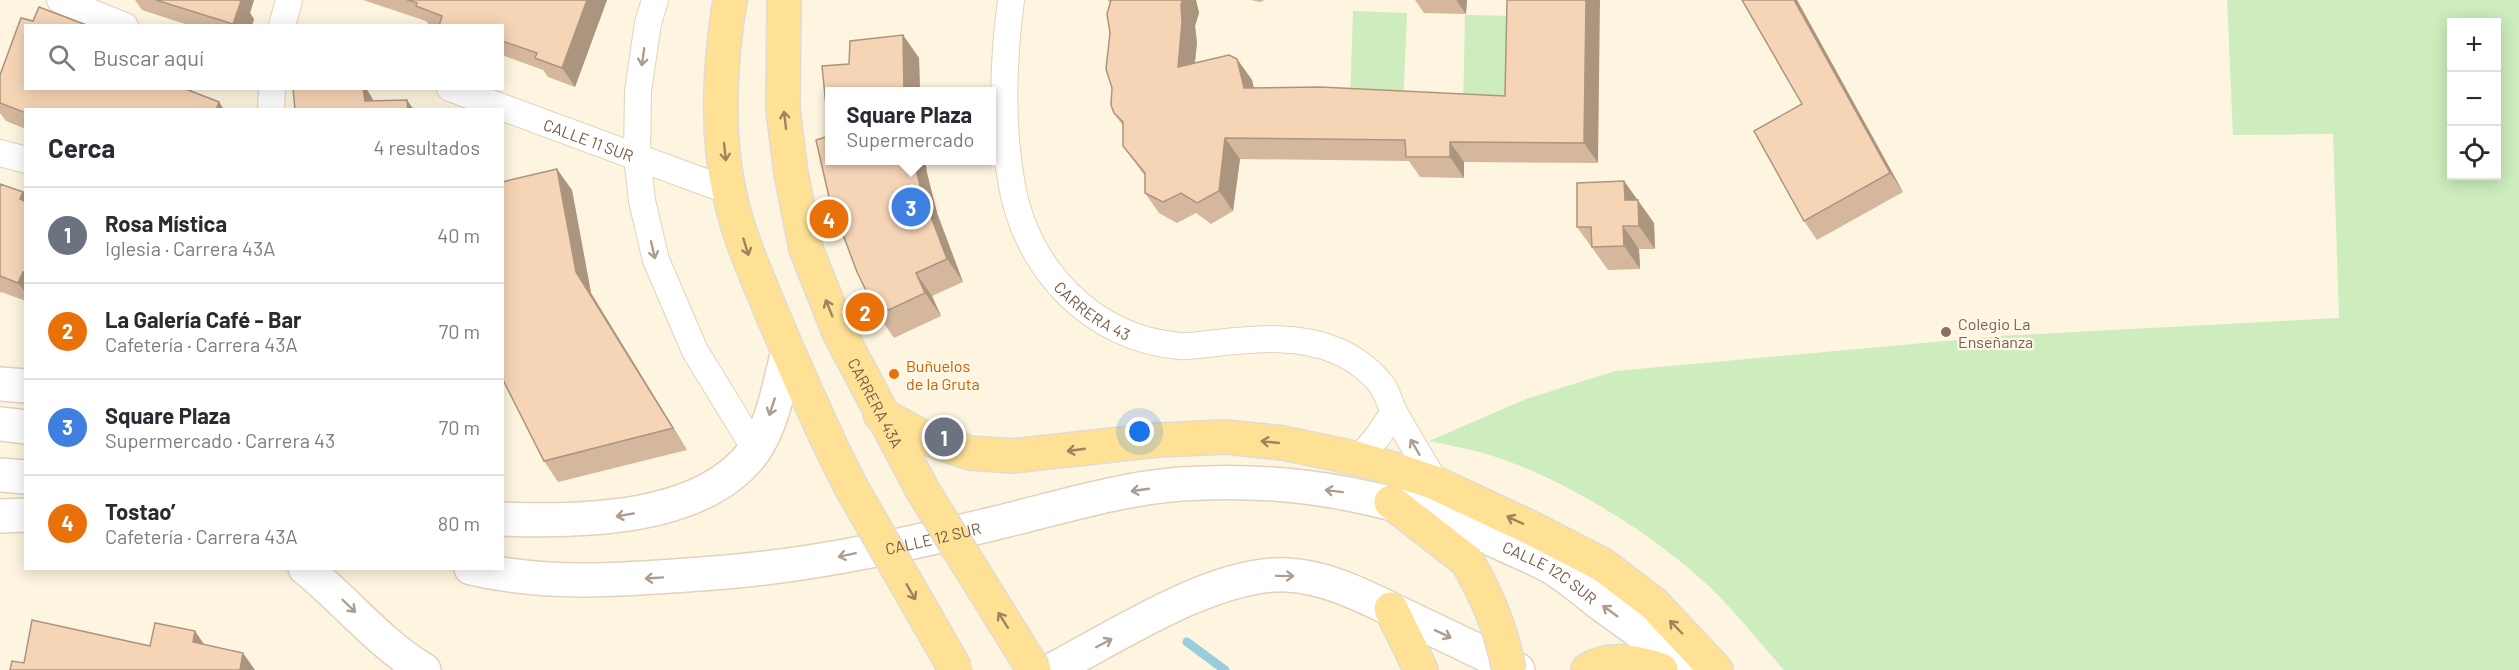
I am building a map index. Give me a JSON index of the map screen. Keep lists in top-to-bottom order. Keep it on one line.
{"streets":{"main road":["CARRERA 43A"],"street":["CALLE 11 SUR","CARRERA 43","CALLE 12 SUR","CALLE 12C SUR"]},"crossings":[["CALLE 12 SUR","CALLE 12C SUR"]],"places":["Colegio La Enseñanza","Buñuelos de la Gruta"],"page":{"map_buttons":["+","−"],"search":"Buscar aquí","popup":["Square Plaza","Supermercado"],"heading":["Cerca","4 resultados"],"pins":["3","4","2","1"],"list":[{"mark":"1","name":"Rosa Mística","note":"Iglesia · Carrera 43A","value":"40 m"},{"mark":"2","name":"La Galería Café - Bar","note":"Cafetería · Carrera 43A","value":"70 m"},{"mark":"3","name":"Square Plaza","note":"Supermercado · Carrera 43","value":"70 m"},{"mark":"4","name":"Tostao’","note":"Cafetería · Carrera 43A","value":"80 m"}]}}
